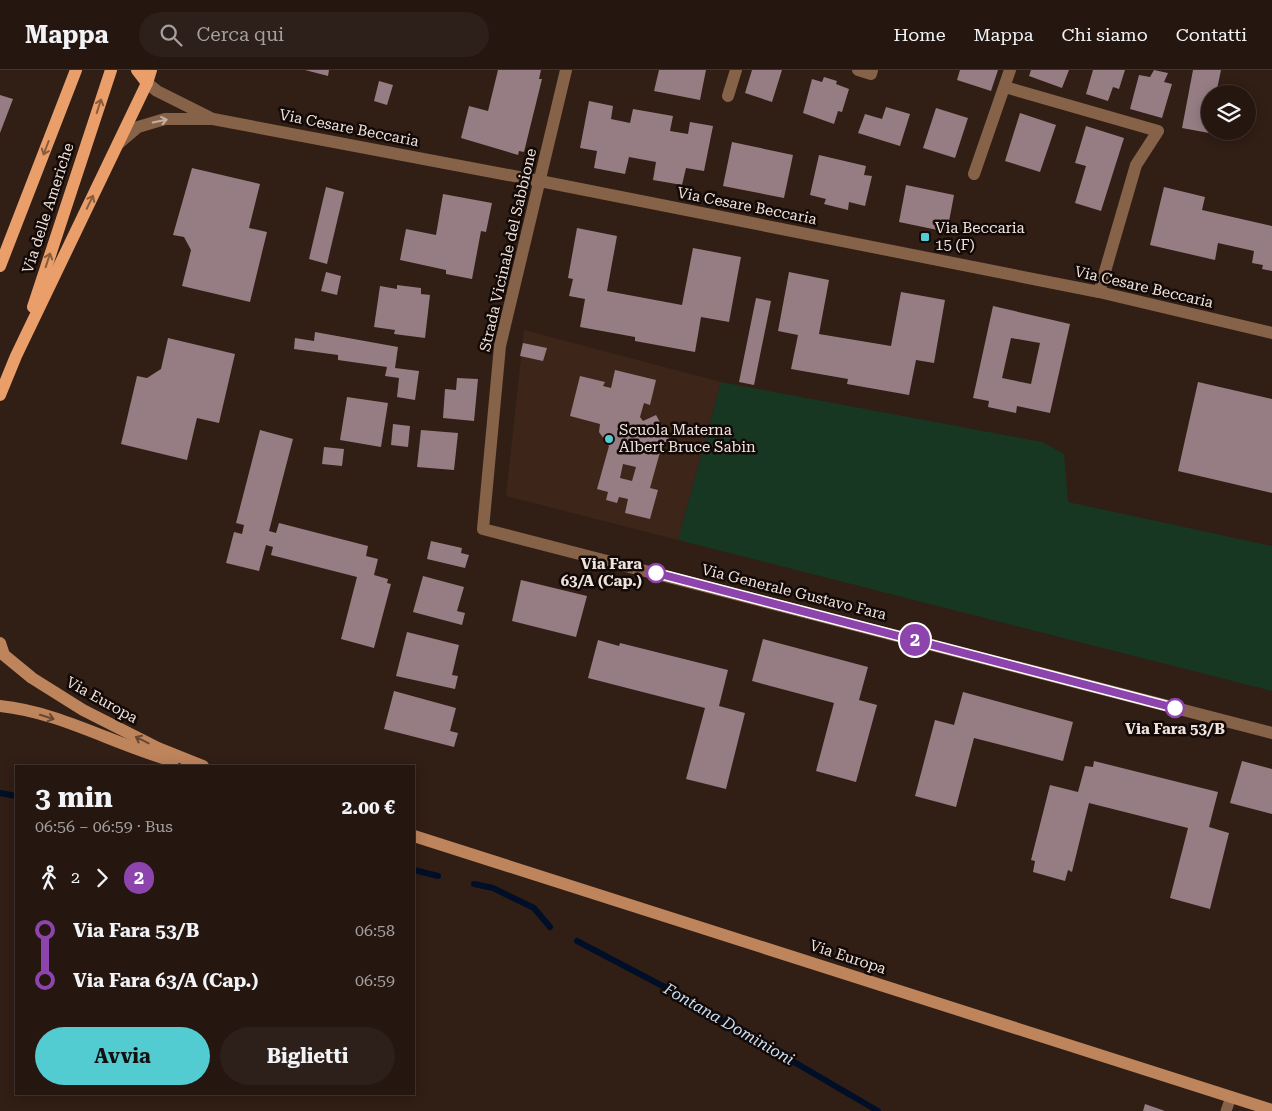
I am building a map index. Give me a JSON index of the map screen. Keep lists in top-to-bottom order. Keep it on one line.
{"streets":{"main road":["Via delle Americhe","Via Europa"],"street":["Via Cesare Beccaria","Strada Vicinale del Sabbione","Via Generale Gustavo Fara"]},"crossings":[["Via Cesare Beccaria","Strada Vicinale del Sabbione"],["Strada Vicinale del Sabbione","Via Generale Gustavo Fara"]],"water":["Fontana Dominioni"],"places":{"transit":["Via Beccaria 15 (F)"],"other":["Scuola Materna Albert Bruce Sabin","Via Fara 63/A (Cap.)","Via Fara 53/B"]},"lines":["bus line 2"],"page":{"header":"Mappa","search":"Cerca qui","nav":["Home","Mappa","Chi siamo","Contatti"],"on_map":"2","heading":["3 min","06:56 – 06:59 · Bus","2.00 €"],"legs":["2","2"],"list":[{"name":"Via Fara 53/B","value":"06:58"},{"name":"Via Fara 63/A (Cap.)","value":"06:59"}],"buttons":["Avvia","Biglietti"]}}
